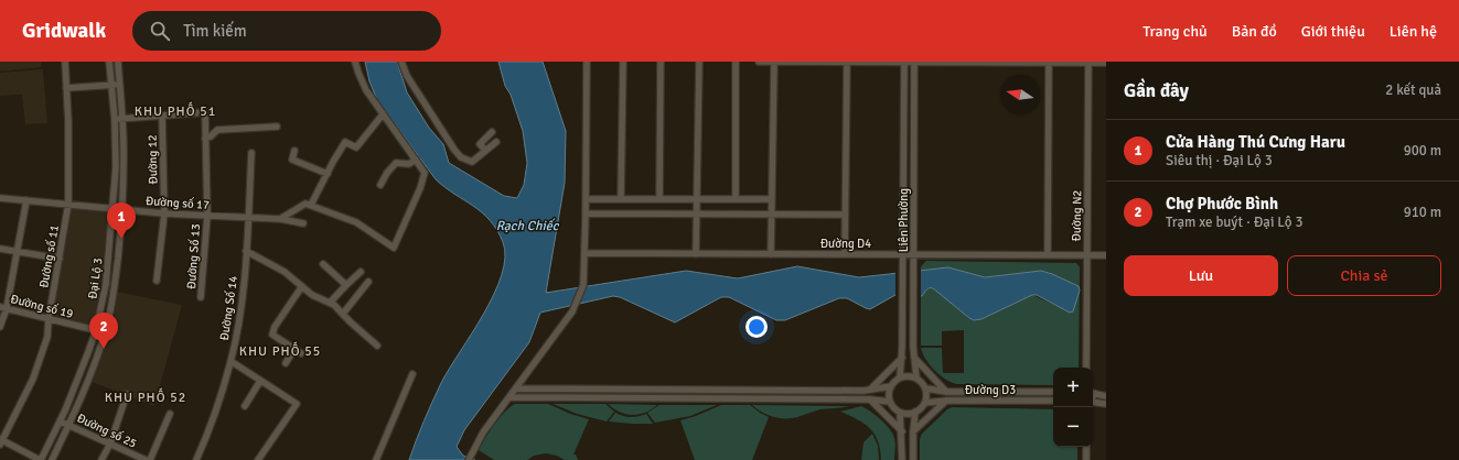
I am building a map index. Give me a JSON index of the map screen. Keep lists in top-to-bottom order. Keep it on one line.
{"streets":{"street":["Đường 12","Đường số 17","Đường N2","Liên Phường","Đường D4","Đường số 11","Đường Số 13","Đại Lộ 3","Đường số 19","Đường Số 14","Đường D3","Đường số 25"]},"crossings":[["Đường 12","Đường số 17"],["Đường 12","Đường Số 13"],["Đường số 17","Đường số 11"],["Đường số 17","Đường Số 13"],["Đường số 17","Đại Lộ 3"],["Đường số 17","Đường Số 14"],["Đường N2","Đường D4"],["Liên Phường","Đường D4"],["Liên Phường","Đường D3"],["Đường số 11","Đường số 19"],["Đại Lộ 3","Đường số 19"],["Đại Lộ 3","Đường số 25"]],"districts":["KHU PHỐ 51","KHU PHỐ 55","KHU PHỐ 52"],"water":["Rạch Chiếc"],"north":"left","page":{"header":"Gridwalk","search":"Tìm kiếm","nav":["Trang chủ","Bản đồ","Giới thiệu","Liên hệ"],"heading":["Gần đây","2 kết quả"],"list":[{"mark":"1","name":"Cửa Hàng Thú Cưng Haru","note":"Siêu thị · Đại Lộ 3","value":"900 m"},{"mark":"2","name":"Chợ Phước Bình","note":"Trạm xe buýt · Đại Lộ 3","value":"910 m"}],"pins":["1","2"],"buttons":["Lưu","Chia sẻ"],"map_buttons":["+","−"]}}
